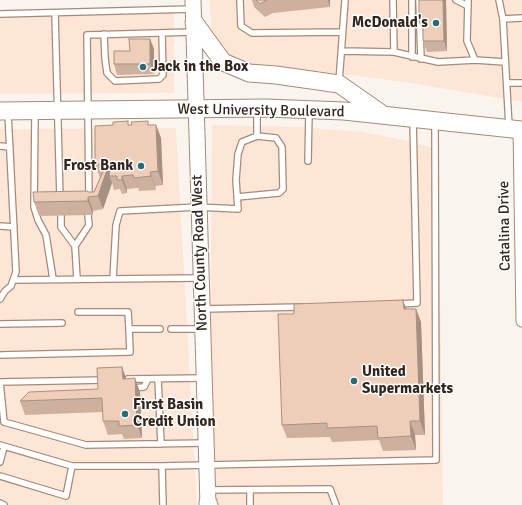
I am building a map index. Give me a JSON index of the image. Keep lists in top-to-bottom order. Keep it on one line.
{"streets":{"main road":["West University Boulevard","North County Road West"],"street":["Catalina Drive"]},"crossings":[["West University Boulevard","Catalina Drive"],["West University Boulevard","North County Road West"]],"places":["McDonald's","Jack in the Box","Frost Bank","United Supermarkets","First Basin Credit Union"]}
